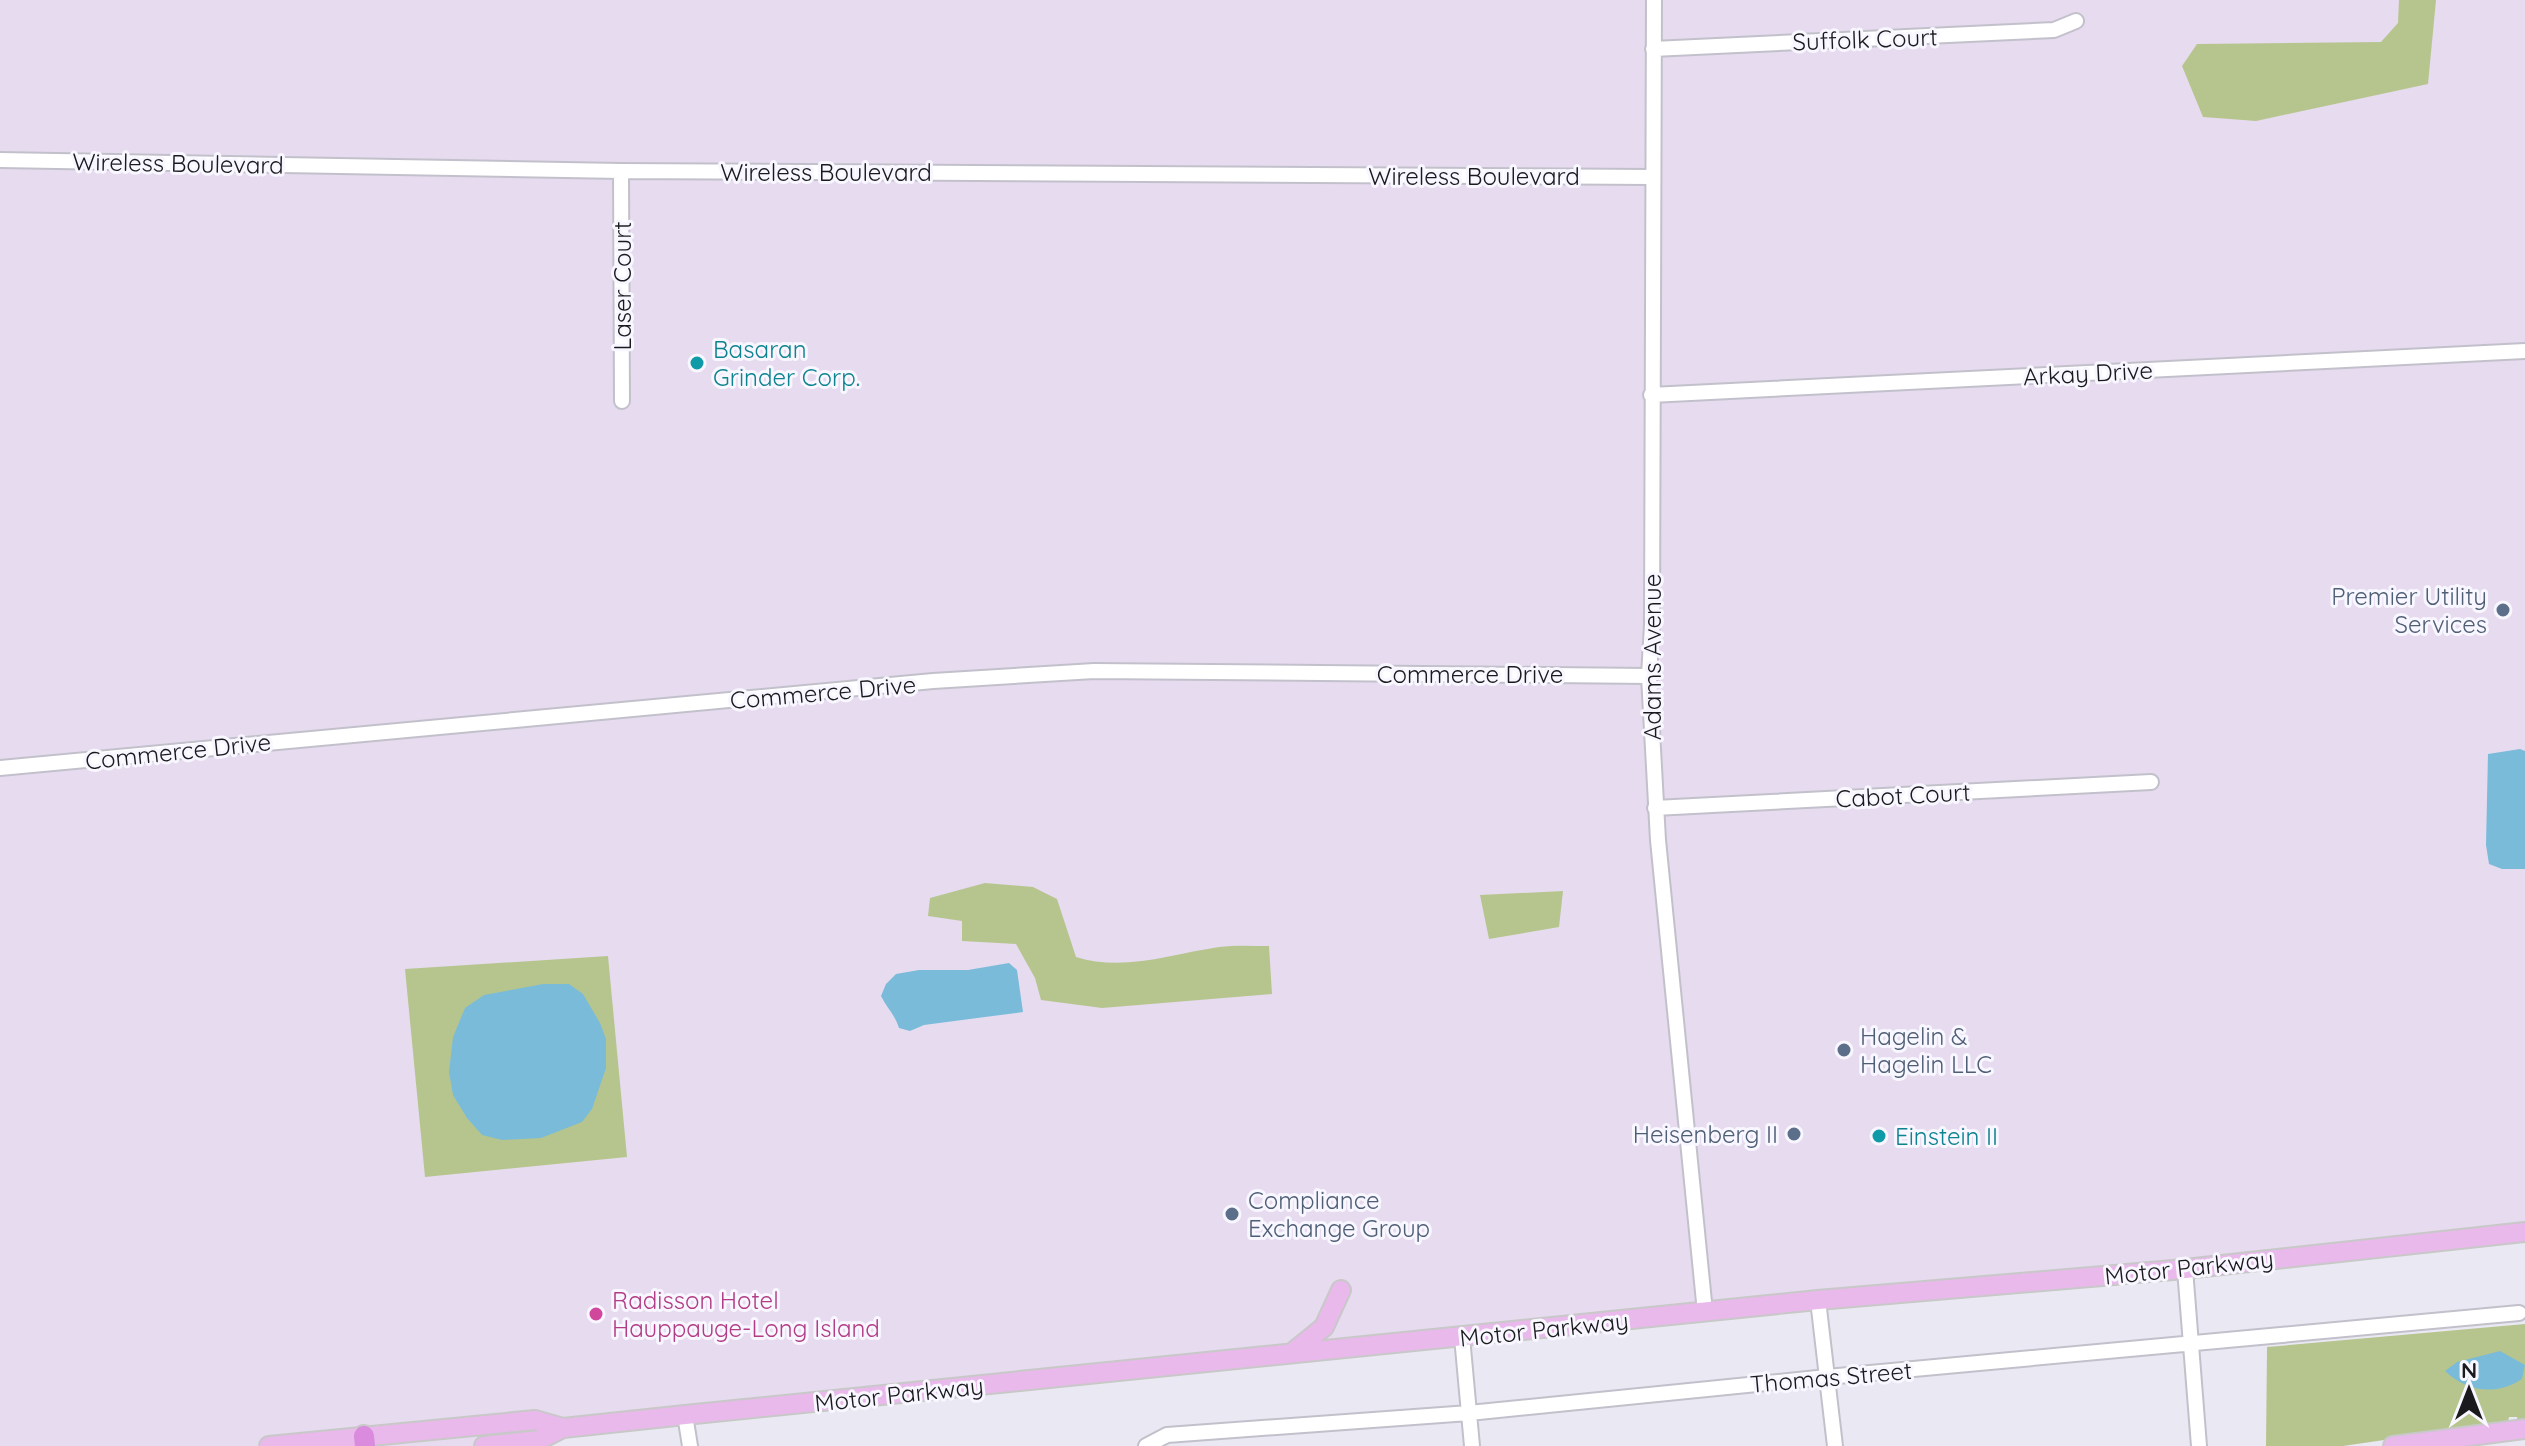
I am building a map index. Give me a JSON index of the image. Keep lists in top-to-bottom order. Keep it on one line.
{"streets":{"main road":["Motor Parkway"],"street":["Suffolk Court","Wireless Boulevard","Laser Court","Arkay Drive","Adams Avenue","Commerce Drive","Cabot Court","Thomas Street"]},"crossings":[["Suffolk Court","Adams Avenue"],["Wireless Boulevard","Laser Court"],["Wireless Boulevard","Adams Avenue"],["Arkay Drive","Adams Avenue"],["Adams Avenue","Commerce Drive"],["Adams Avenue","Cabot Court"],["Adams Avenue","Motor Parkway"]],"places":["Basaran Grinder Corp.","Premier Utility Services","Hagelin & Hagelin LLC","Heisenberg II","Einstein II","Compliance Exchange Group","Radisson Hotel Hauppauge-Long Island"],"north":"top"}
